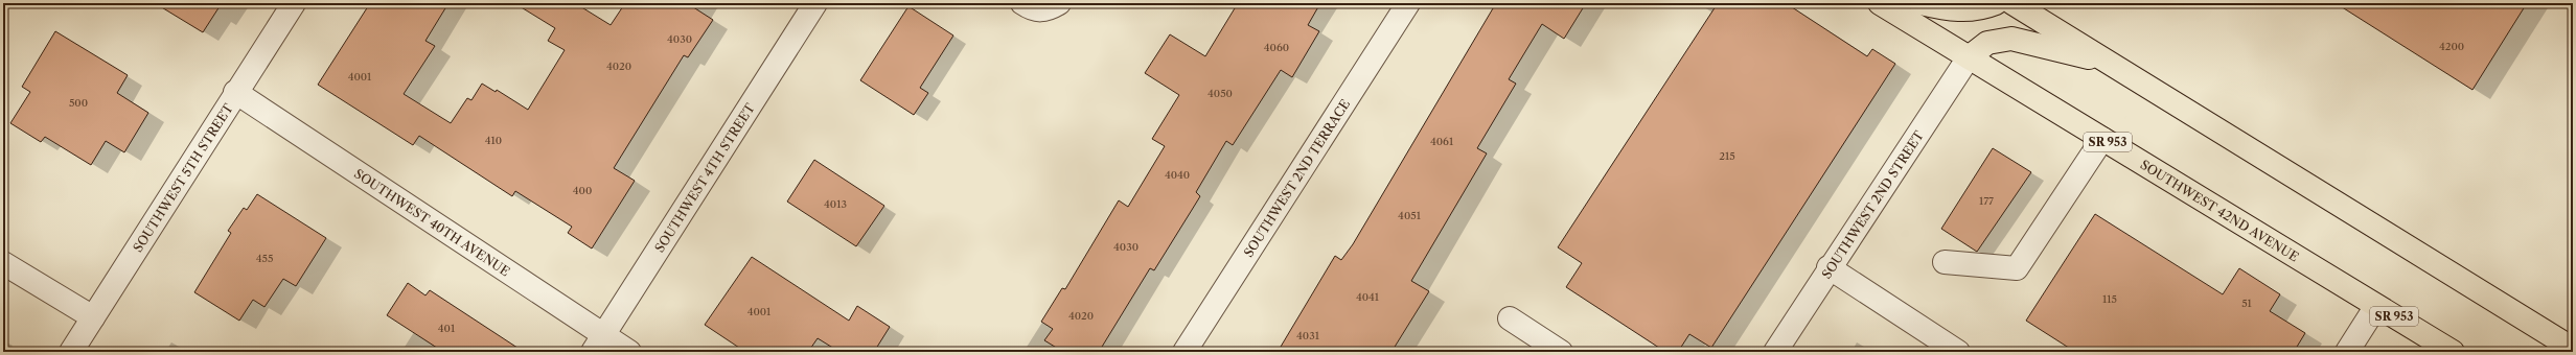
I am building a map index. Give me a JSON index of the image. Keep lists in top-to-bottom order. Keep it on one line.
{"streets":{"main road":["SR 953","SOUTHWEST 42ND AVENUE"],"street":["SOUTHWEST 5TH STREET","SOUTHWEST 4TH STREET","SOUTHWEST 2ND TERRACE","SOUTHWEST 2ND STREET","SOUTHWEST 40TH AVENUE"]},"crossings":[["SOUTHWEST 5TH STREET","SOUTHWEST 40TH AVENUE"],["SOUTHWEST 4TH STREET","SOUTHWEST 40TH AVENUE"],["SOUTHWEST 2ND STREET","SOUTHWEST 42ND AVENUE"]],"house_numbers":["4030","4200","4060","4020","4001","4050","500","410","4061","215","4040","400","177","4013","4051","4030","455","4041","115","51","4001","4020","401","4031"]}
